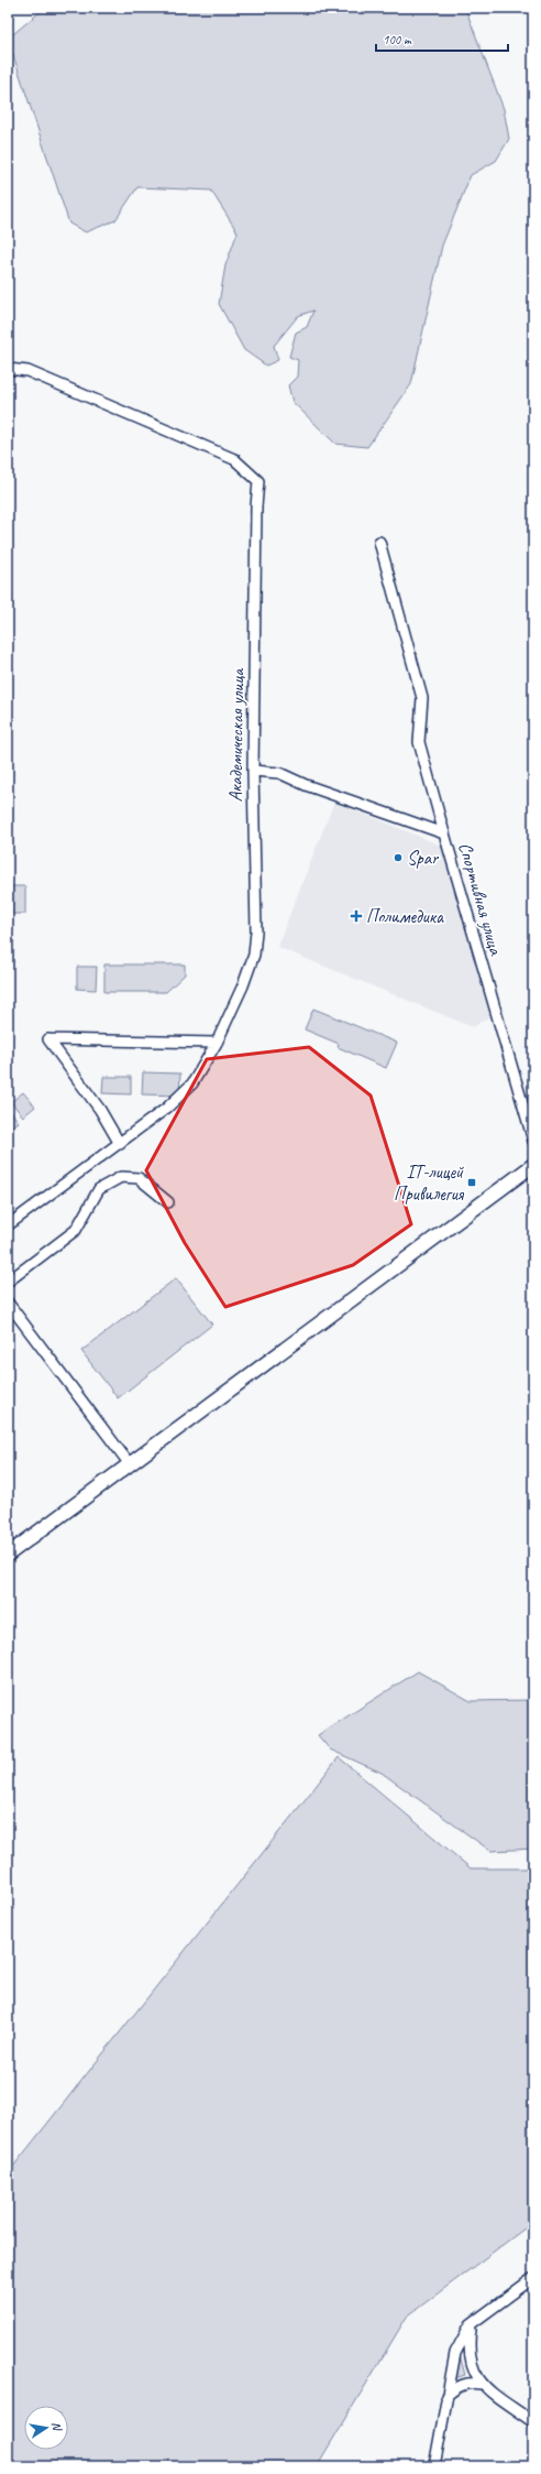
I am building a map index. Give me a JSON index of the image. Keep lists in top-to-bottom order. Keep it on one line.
{"streets":{"street":["Академическая улица","Спортивная улица"]},"crossings":[["Академическая улица","Спортивная улица"]],"places":{"other":["Spar"],"health":["Полимедика"],"transit":["IT-лицей Привилегия"]},"scale_bar":"100 m","north":"right"}
